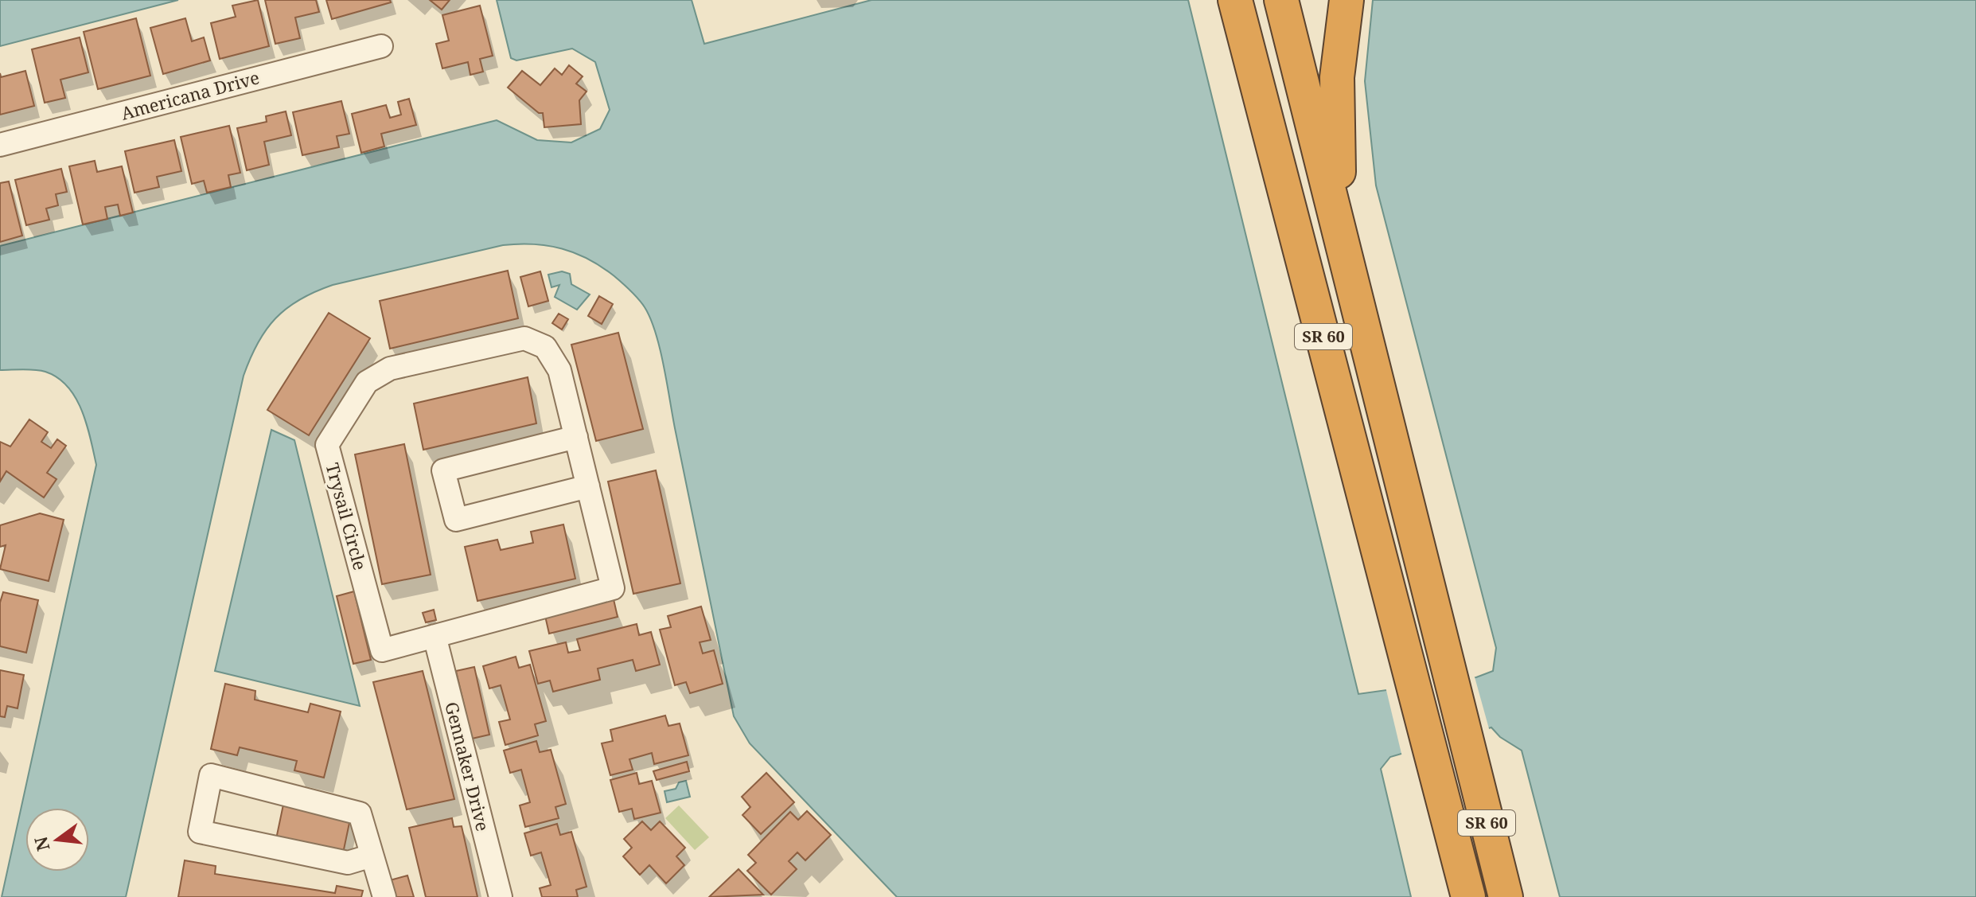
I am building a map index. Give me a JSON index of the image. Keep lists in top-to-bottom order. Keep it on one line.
{"streets":{"highway":["SR 60"],"street":["Americana Drive","Trysail Circle","Gennaker Drive"]},"crossings":[["Trysail Circle","Gennaker Drive"]],"north":"left"}
